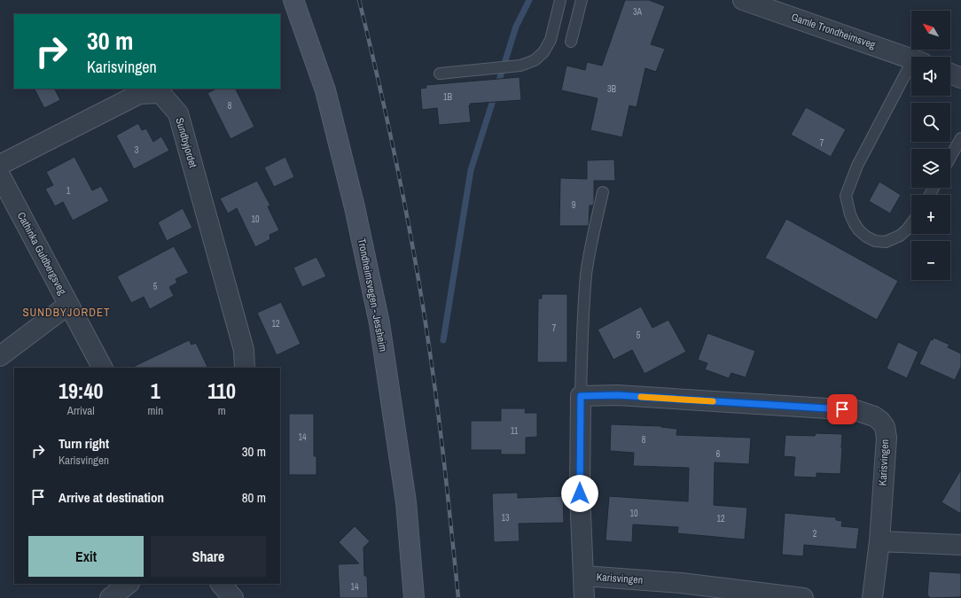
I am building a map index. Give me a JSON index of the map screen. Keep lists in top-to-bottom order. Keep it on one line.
{"streets":{"main road":["Trondheimsvegen - Jessheim"],"street":["Gamle Trondheimsveg","Sundbyjordet","Cathinka Guldbergsveg","Karisvingen"]},"districts":["SUNDBYJORDET"],"house_numbers":["3A","3B","1B","8","7","3","1","9","10","5","12","7","5","11","14","8","6","10","13","12","2","14"],"north":"top left","page":{"map_buttons":["+","−"],"turn":["30 m","Karisvingen"],"eta":["19:40","Arrival","1","min","110","m"],"list":[{"name":"Turn right","note":"Karisvingen","value":"30 m"},{"name":"Arrive at destination","value":"80 m"}],"buttons":["Exit","Share"]}}
